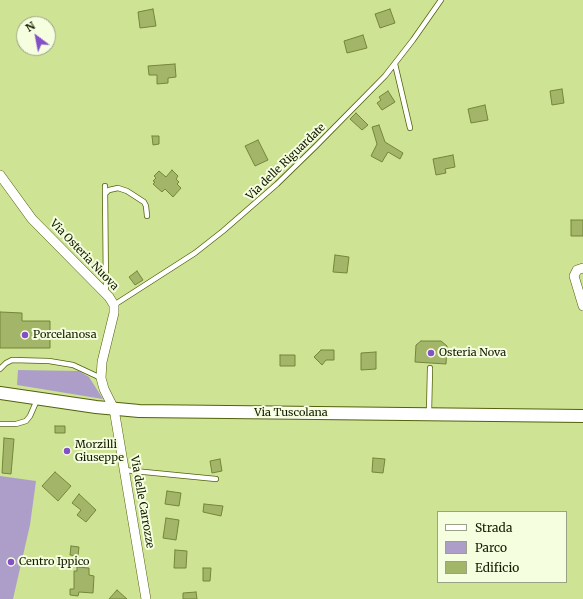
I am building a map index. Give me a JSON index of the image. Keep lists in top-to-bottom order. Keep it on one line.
{"streets":{"main road":["Via Tuscolana"],"street":["Via Osteria Nuova","Via delle Carrozze"],"lane":["Via delle Riguardate"]},"crossings":[["Via delle Riguardate","Via Osteria Nuova"],["Via Osteria Nuova","Via Tuscolana"],["Via Osteria Nuova","Via delle Carrozze"],["Via Tuscolana","Via delle Carrozze"]],"places":["Porcelanosa","Osteria Nova","Morzilli Giuseppe","Centro Ippico"],"legend":["Strada","Parco","Edificio"],"north":"top left"}
